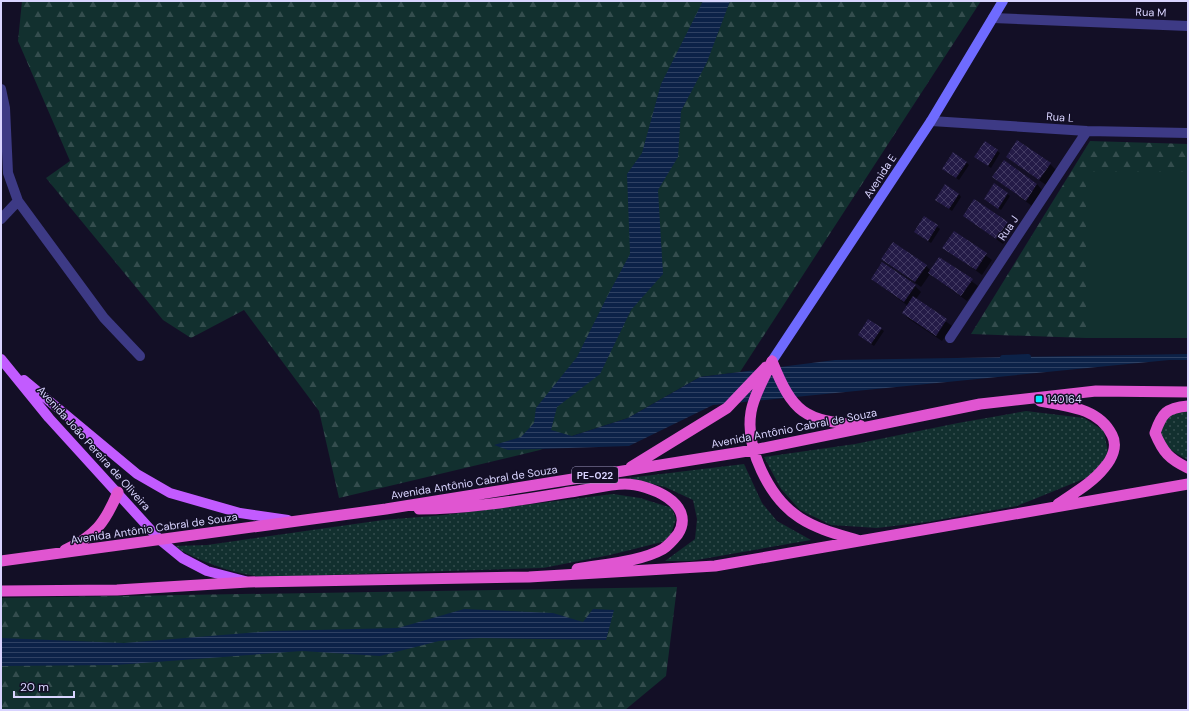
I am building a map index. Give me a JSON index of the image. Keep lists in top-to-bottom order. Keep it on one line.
{"streets":{"highway":["Avenida Antônio Cabral de Souza","PE-022"],"main road":["Avenida E","Avenida João Pereira de Oliveira"],"street":["Rua M","Rua L","Rua J"]},"crossings":[["Rua M","Avenida E"],["Rua L","Avenida E"],["Rua L","Rua J"],["Avenida Antônio Cabral de Souza","Avenida João Pereira de Oliveira"]],"places":{"transit":["140164"]},"scale_bar":"20 m"}
